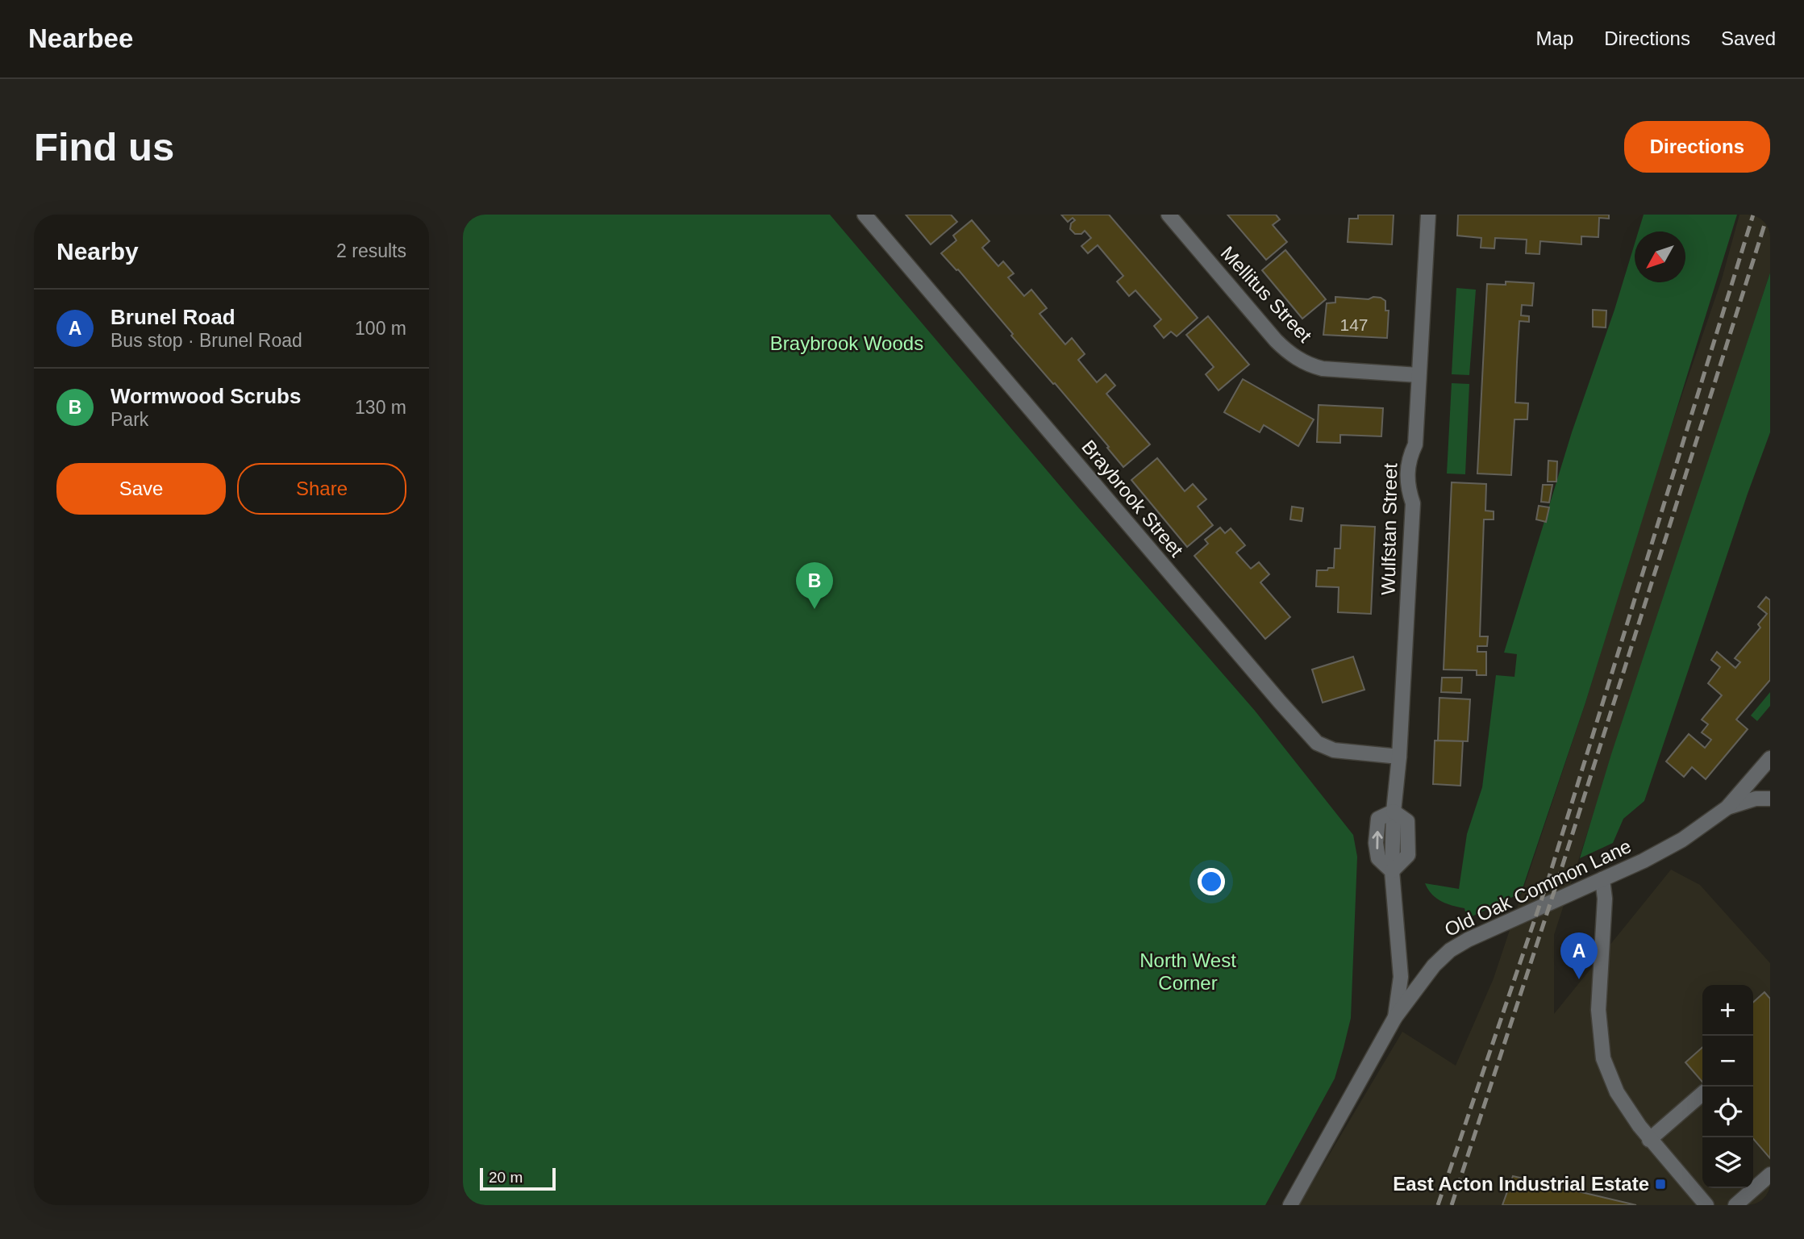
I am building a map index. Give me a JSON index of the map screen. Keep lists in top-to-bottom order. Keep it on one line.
{"streets":{"street":["Mellitus Street","Braybrook Street","Wulfstan Street","Old Oak Common Lane"]},"crossings":[["Mellitus Street","Wulfstan Street"],["Braybrook Street","Wulfstan Street"]],"parks":["Braybrook Woods","North West Corner"],"places":{"transit":["East Acton Industrial Estate"]},"house_numbers":["147"],"scale_bar":"20 m","north":"bottom left","page":{"header":"Nearbee","nav":["Map","Directions","Saved"],"buttons":["Directions",["Save","Share"]],"title":"Find us","heading":["Nearby","2 results"],"list":[{"mark":"A","name":"Brunel Road","note":"Bus stop · Brunel Road","value":"100 m"},{"mark":"B","name":"Wormwood Scrubs","note":"Park","value":"130 m"}],"pins":["B","A"],"map_buttons":["+","−"],"scale":"20 m"}}
